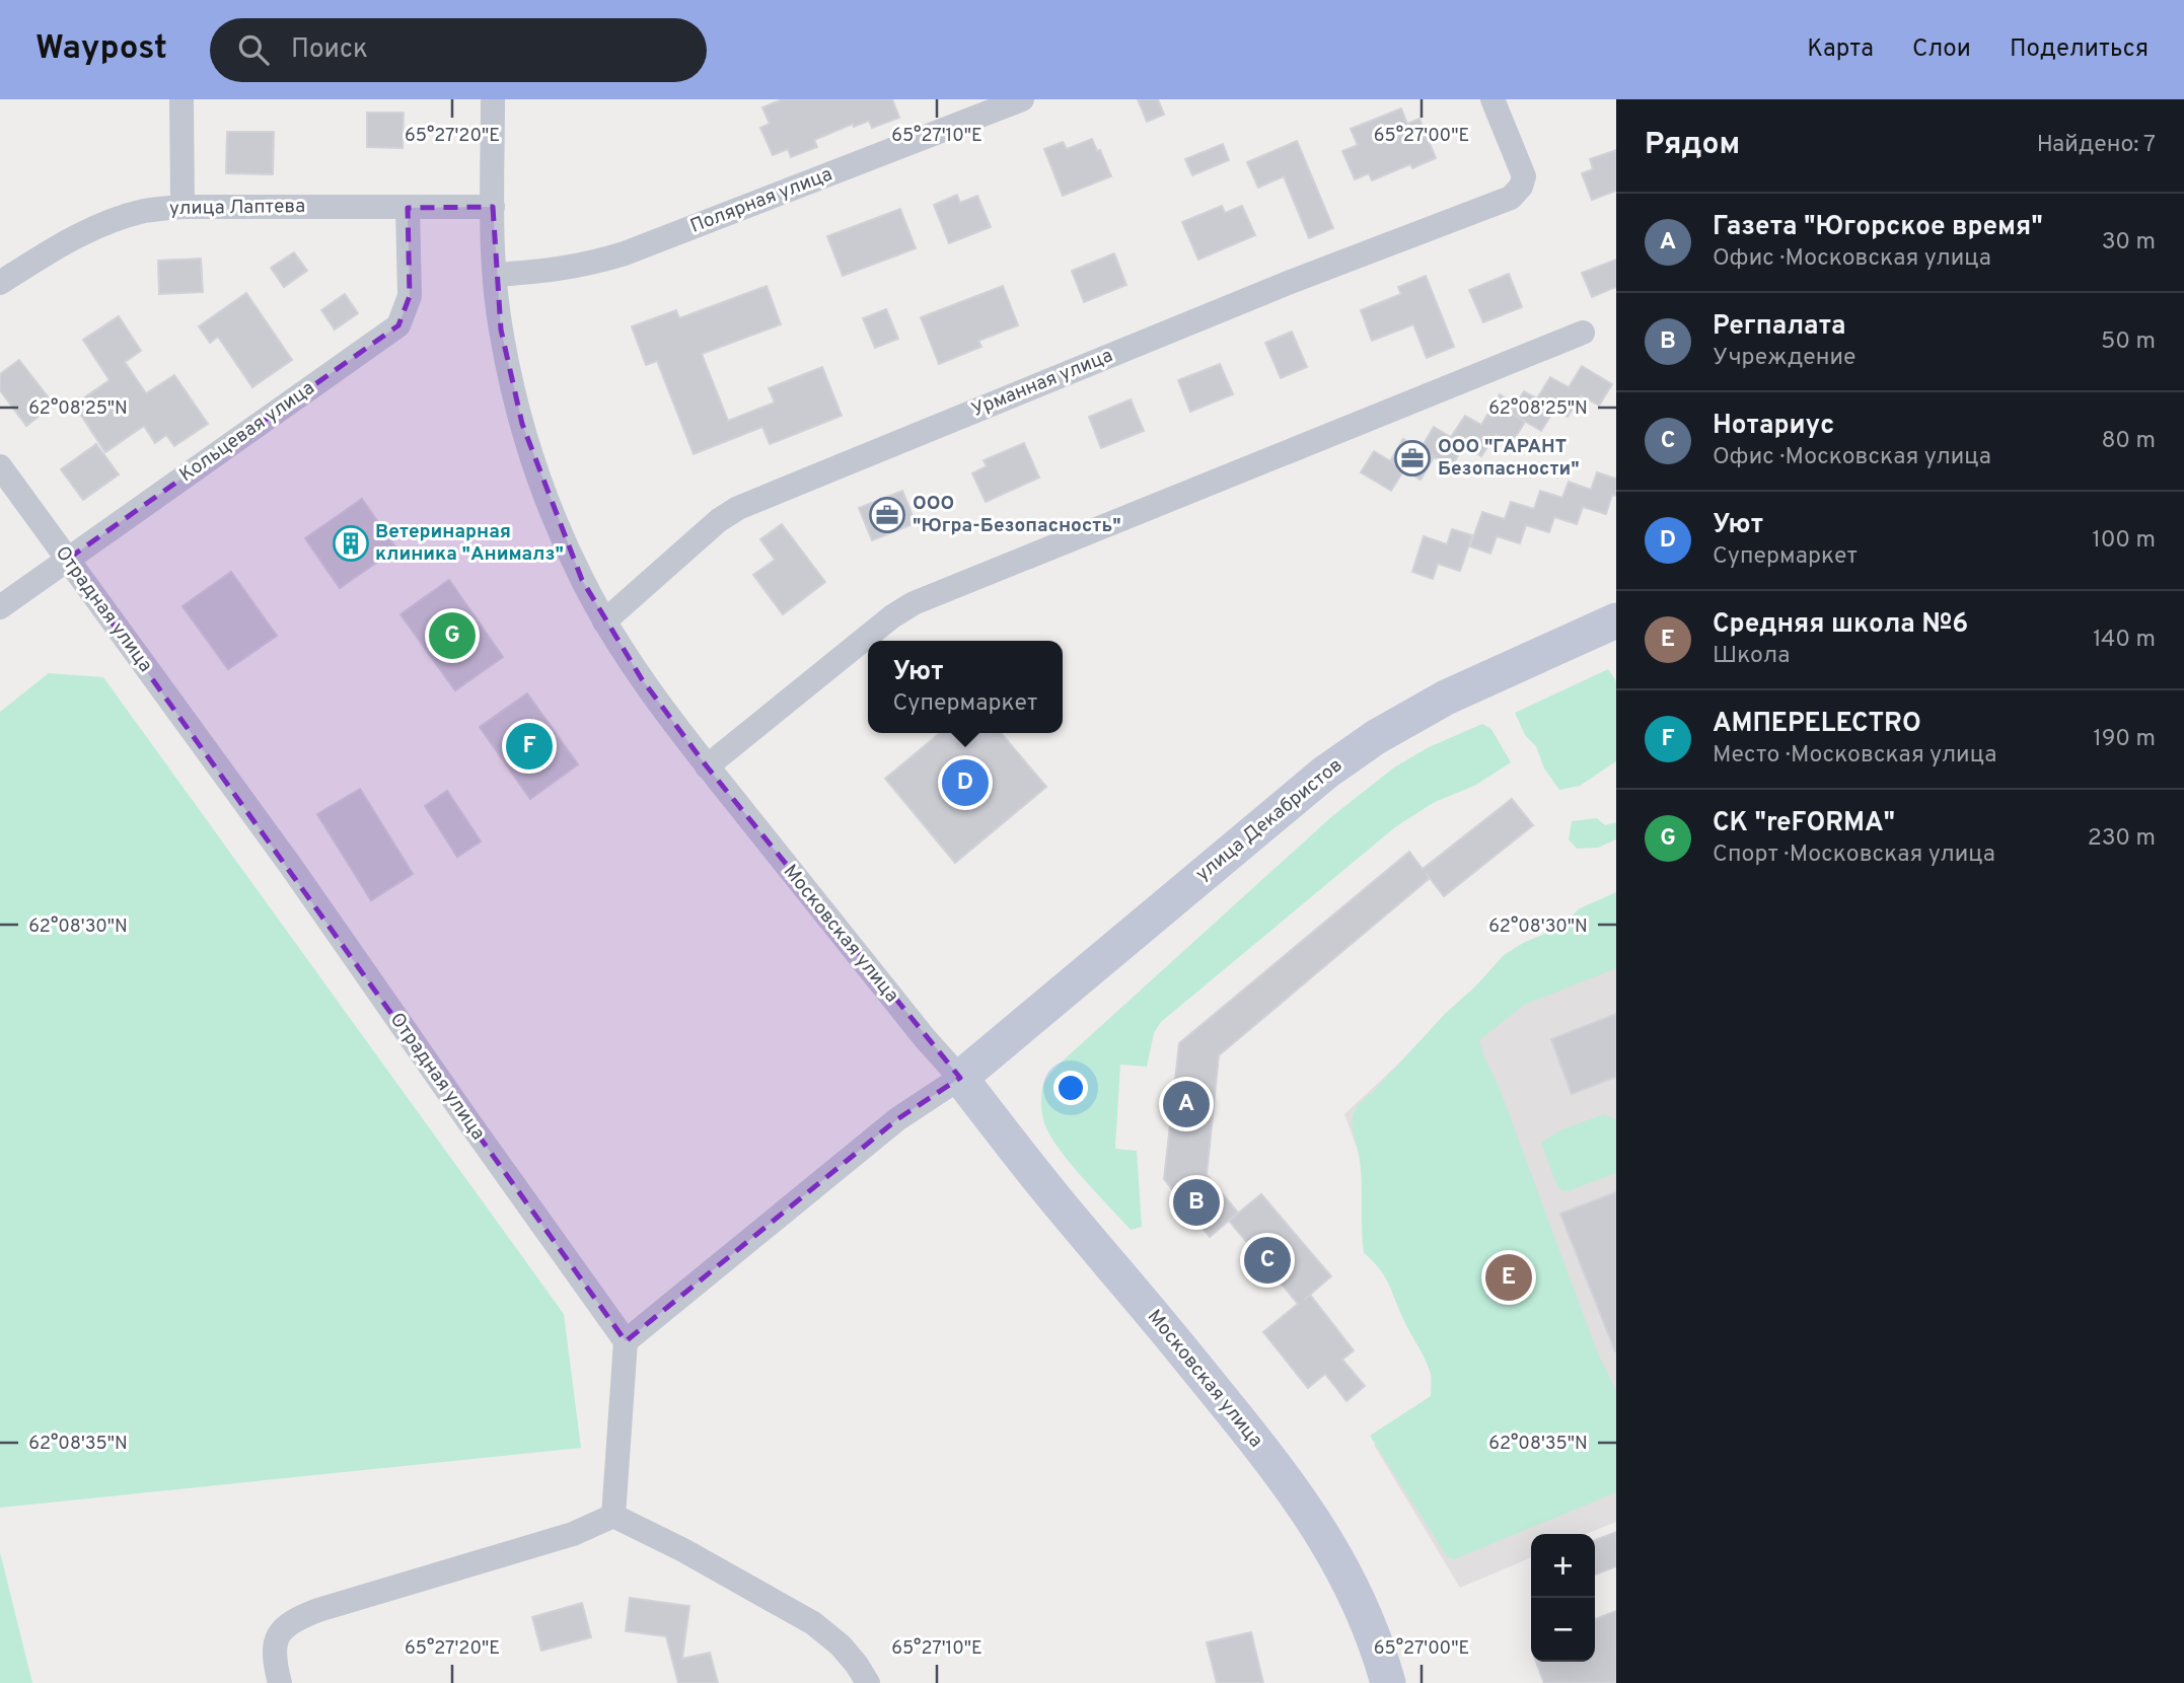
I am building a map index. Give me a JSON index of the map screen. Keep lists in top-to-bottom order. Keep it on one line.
{"streets":{"main road":["улица Декабристов","Московская улица"],"street":["Полярная улица","улица Лаптева","Урманная улица","Кольцевая улица","Отрадная улица"]},"crossings":[["Полярная улица","Московская улица"],["улица Лаптева","Кольцевая улица"],["улица Лаптева","Московская улица"],["Урманная улица","Московская улица"],["Кольцевая улица","Отрадная улица"],["улица Декабристов","Московская улица"]],"places":{"office":["ООО \"ГАРАНТ Безопасности\"","ООО \"Югра-Безопасность\""],"building":["Ветеринарная клиника \"Анималз\""]},"page":{"header":"Waypost","search":"Поиск","nav":["Карта","Слои","Поделиться"],"heading":["Рядом","Найдено: 7"],"list":[{"mark":"A","name":"Газета \"Югорское время\"","note":"Офис · Московская улица","value":"30 m"},{"mark":"B","name":"Регпалата","note":"Учреждение","value":"50 m"},{"mark":"C","name":"Нотариус","note":"Офис · Московская улица","value":"80 m"},{"mark":"D","name":"Уют","note":"Супермаркет","value":"100 m"},{"mark":"E","name":"Средняя школа №6","note":"Школа","value":"140 m"},{"mark":"F","name":"АМПЕРELECTRO","note":"Место · Московская улица","value":"190 m"},{"mark":"G","name":"СК \"reFORMA\"","note":"Спорт · Московская улица","value":"230 m"}],"pins":["G","F","D","A","B","C","E"],"popup":["Уют","Супермаркет"],"map_buttons":["+","−"]},"coordinates":["65°27'20\"E","65°27'10\"E","65°27'00\"E","62°08'25\"N","62°08'30\"N","62°08'35\"N"]}
